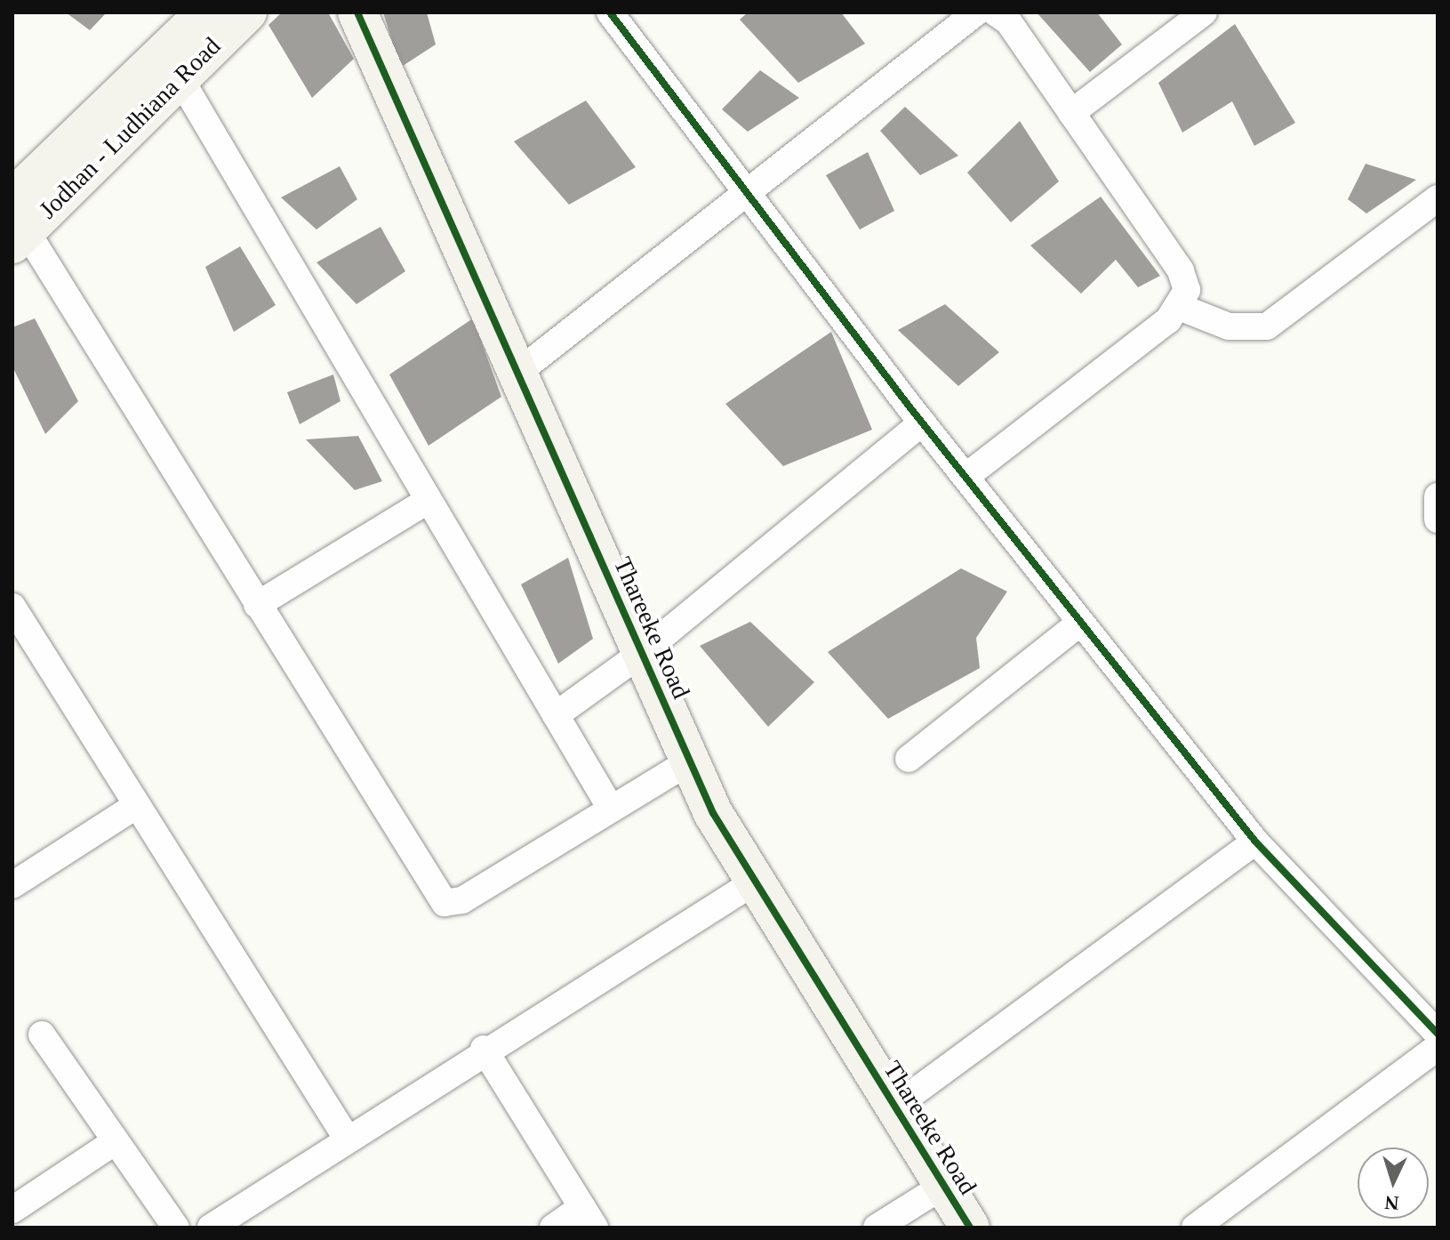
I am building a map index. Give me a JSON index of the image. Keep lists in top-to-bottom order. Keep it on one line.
{"streets":{"street":["Jodhan - Ludhiana Road","Thareeke Road"]},"north":"bottom"}
